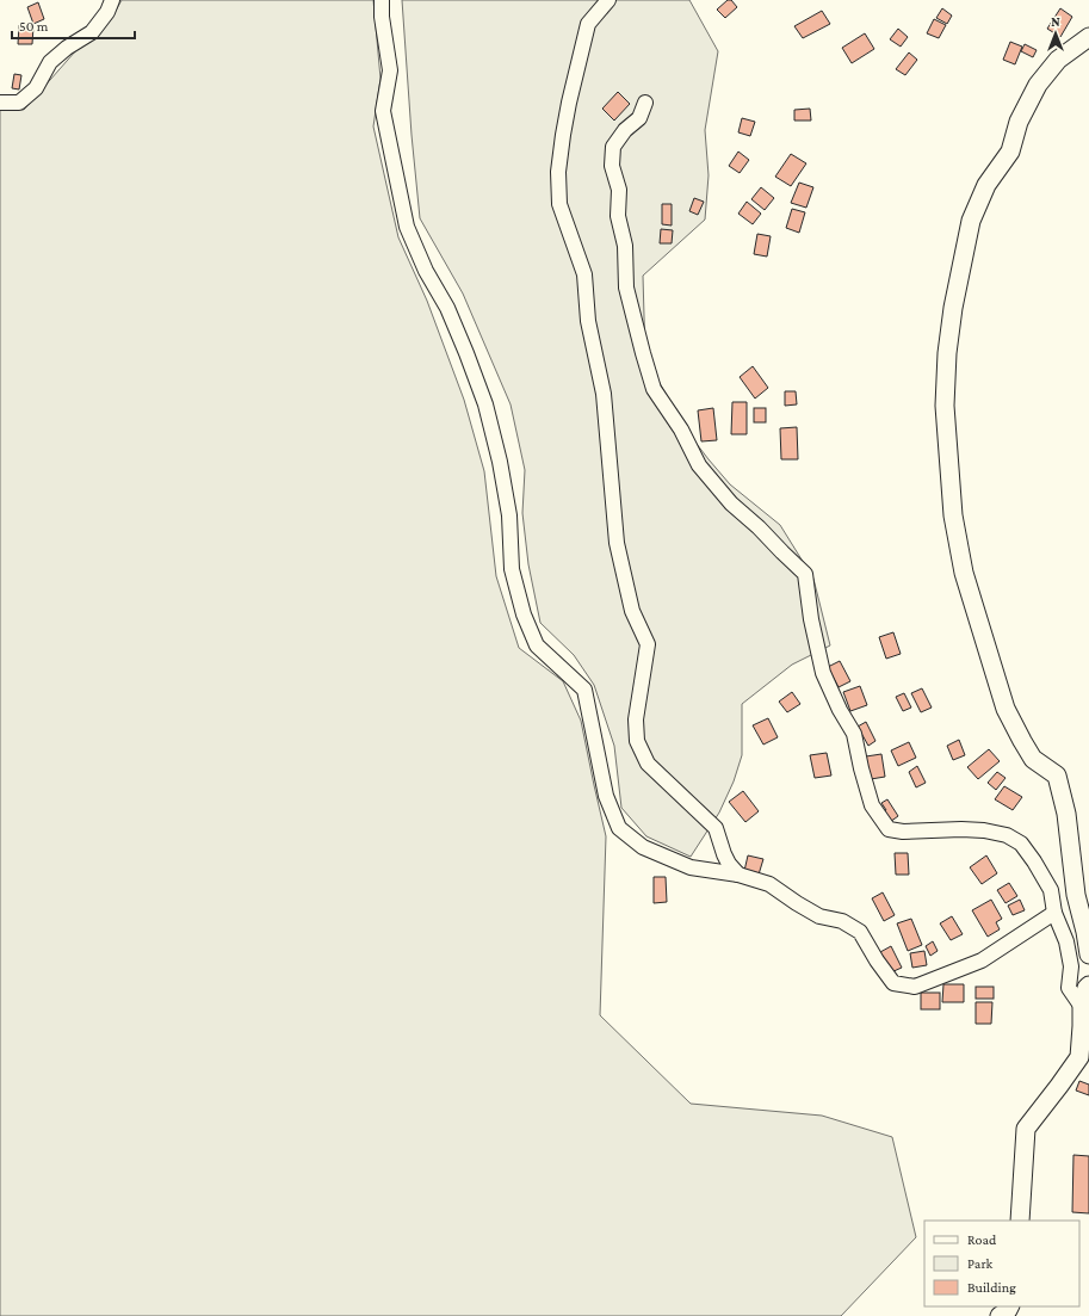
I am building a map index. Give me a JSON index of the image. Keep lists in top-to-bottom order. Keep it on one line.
{"legend":["Road","Park","Building"],"scale_bar":"50 m","north":"top"}
